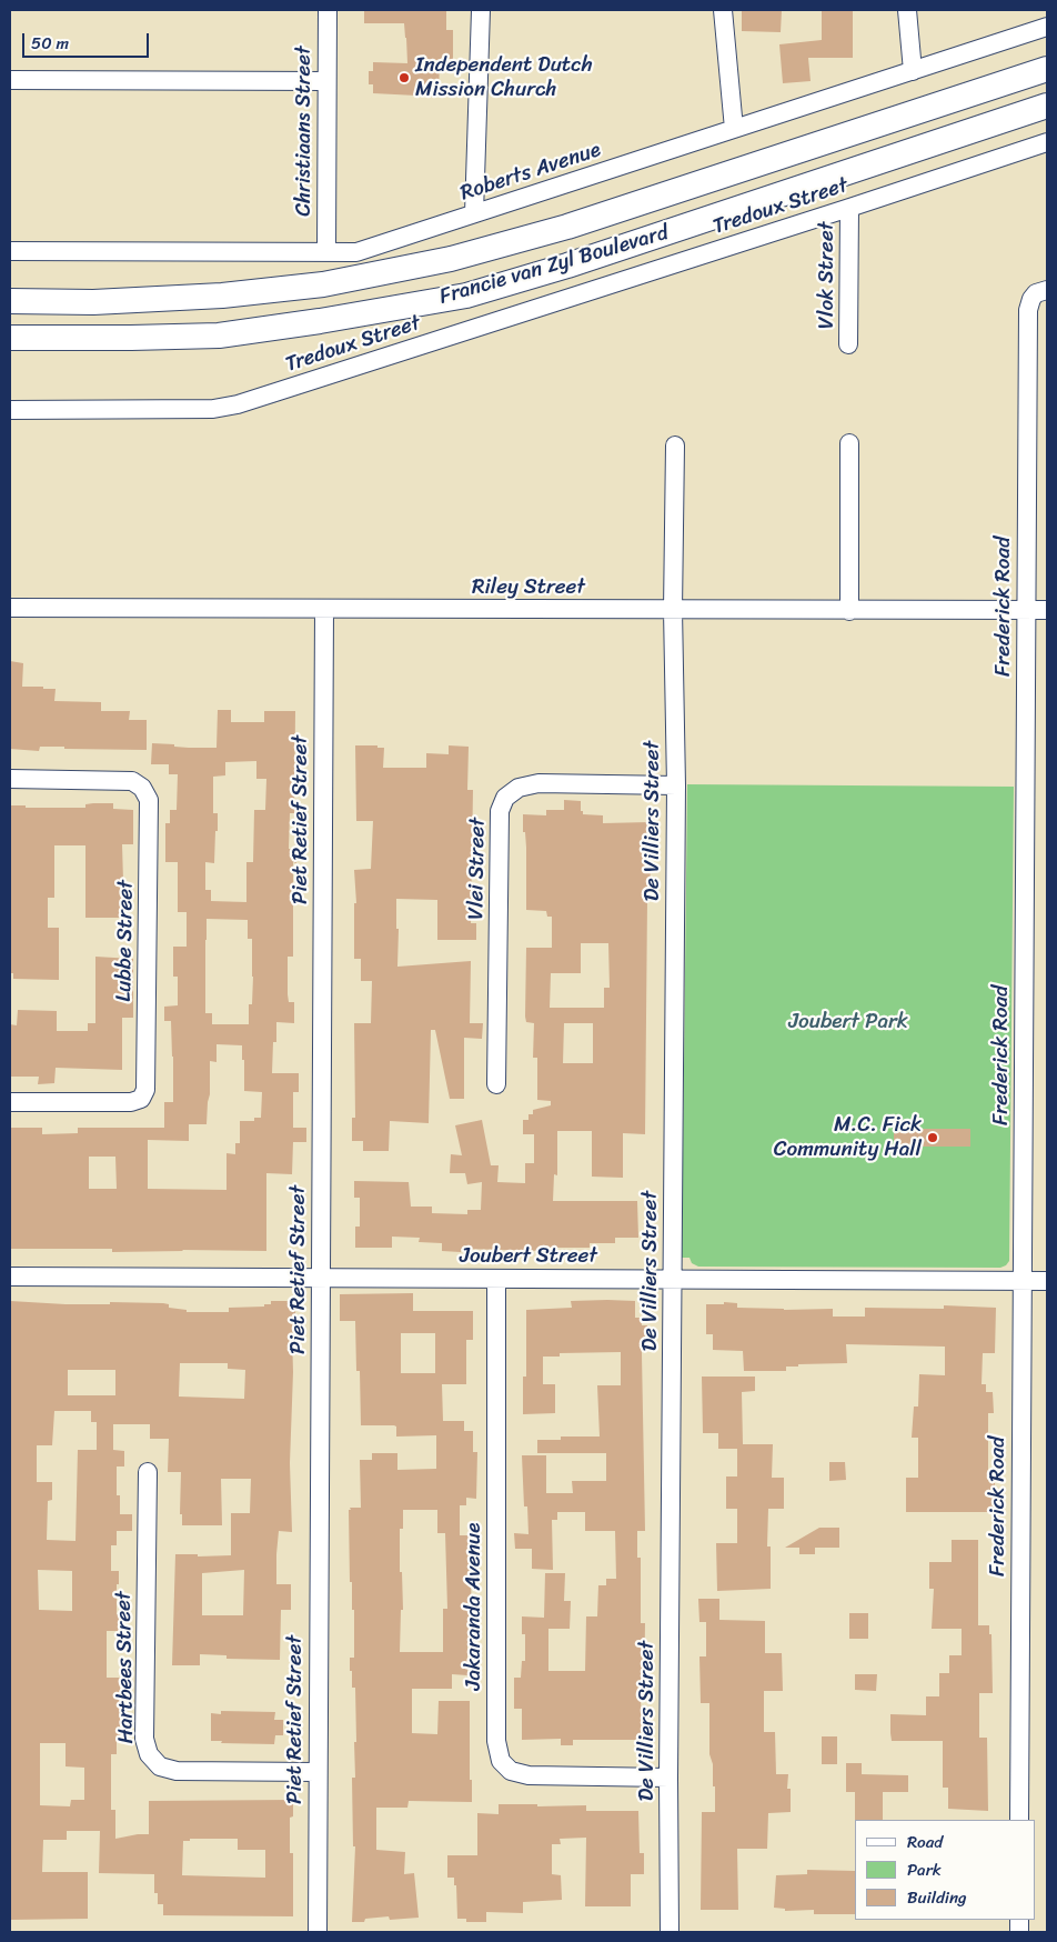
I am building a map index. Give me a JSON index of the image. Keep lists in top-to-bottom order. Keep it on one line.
{"streets":{"main road":["Francie van Zyl Boulevard"],"street":["Christiaans Street","Roberts Avenue","Tredoux Street","Vlok Street","Riley Street","Frederick Road","Piet Retief Street","De Villiers Street","Vlei Street","Lubbe Street","Joubert Street","Jakaranda Avenue","Hartbees Street"]},"crossings":[["Christiaans Street","Roberts Avenue"],["Tredoux Street","Vlok Street"],["Riley Street","Frederick Road"],["Riley Street","Piet Retief Street"],["Riley Street","De Villiers Street"],["Frederick Road","Joubert Street"],["Piet Retief Street","Joubert Street"],["Piet Retief Street","Hartbees Street"],["De Villiers Street","Vlei Street"],["De Villiers Street","Joubert Street"],["De Villiers Street","Jakaranda Avenue"],["Joubert Street","Jakaranda Avenue"]],"parks":["Joubert Park"],"places":["Independent Dutch Mission Church","M.C. Fick Community Hall"],"legend":["Road","Park","Building"],"scale_bar":"50 m"}
